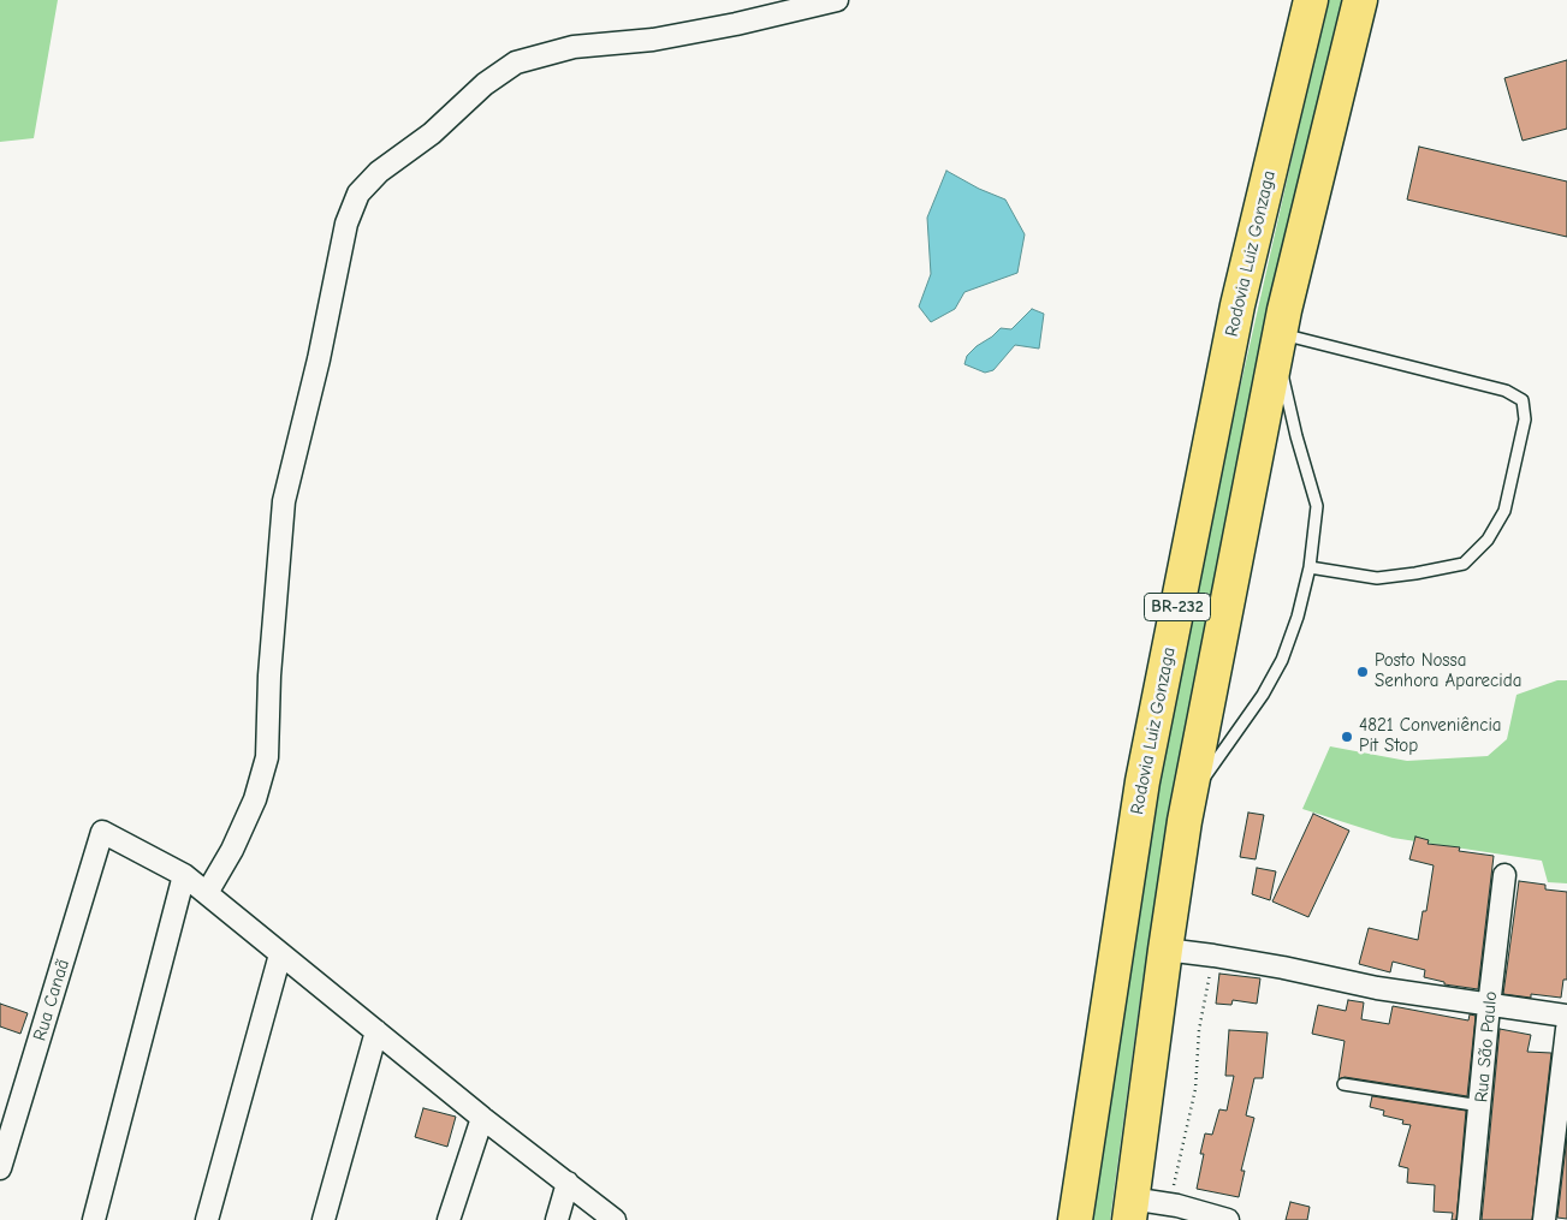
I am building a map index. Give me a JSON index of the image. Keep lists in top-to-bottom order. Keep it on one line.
{"streets":{"highway":["Rodovia Luiz Gonzaga","BR-232"],"street":["Rua Canaã","Rua São Paulo"]},"places":["Posto Nossa Senhora Aparecida","4821 Conveniência Pit Stop"]}
